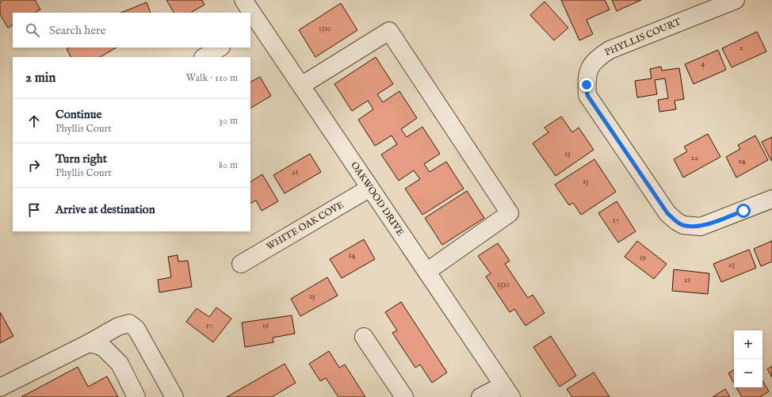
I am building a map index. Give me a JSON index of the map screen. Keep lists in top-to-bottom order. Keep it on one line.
{"streets":{"street":["PHYLLIS COURT","OAKWOOD DRIVE","WHITE OAK COVE"]},"crossings":[["OAKWOOD DRIVE","WHITE OAK COVE"]],"house_numbers":["1310","2","4","13","22","24","21","15","17","14","19","23","21","1310","15","17","16"],"page":{"search":"Search here","heading":["2 min","Walk · 110 m"],"list":[["Continue","Phyllis Court","30 m"],["Turn right","Phyllis Court","80 m"],"Arrive at destination"],"map_buttons":["+","−"]}}
